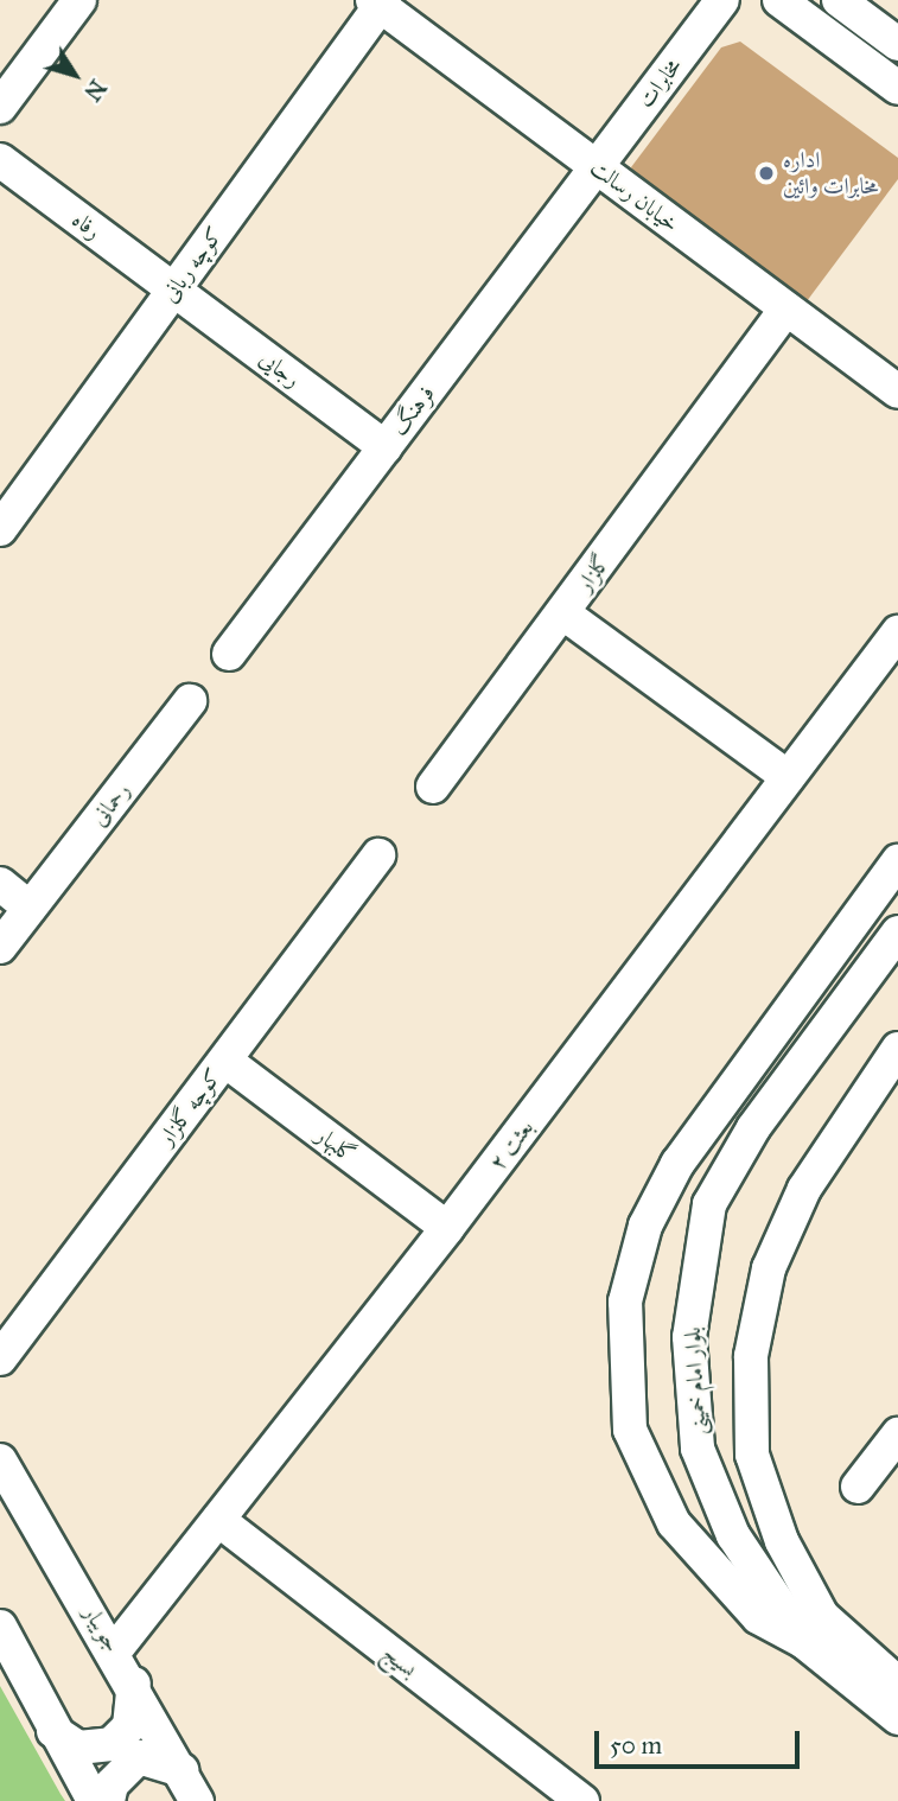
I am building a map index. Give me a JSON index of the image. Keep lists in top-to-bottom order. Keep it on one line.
{"streets":{"street":["مخابرات","خیابان رسالت","رفاه","کوچه ربانی","رجایی","فرهنگ","گلزار","رحمانی","کوچه گلزار","گلبهار","بعثت ۲","بلوار امام خمینی","جویبار","بسیج"]},"crossings":[["مخابرات","خیابان رسالت"],["مخابرات","فرهنگ"],["خیابان رسالت","کوچه ربانی"],["خیابان رسالت","فرهنگ"],["خیابان رسالت","گلزار"],["رفاه","کوچه ربانی"],["رفاه","رجایی"],["کوچه ربانی","رجایی"],["رجایی","فرهنگ"],["گلزار","بعثت ۲"],["کوچه گلزار","گلبهار"],["گلبهار","بعثت ۲"],["بعثت ۲","جویبار"],["بعثت ۲","بسیج"]],"places":["اداره مخابرات وائین"],"scale_bar":"50 m","north":"bottom right"}
